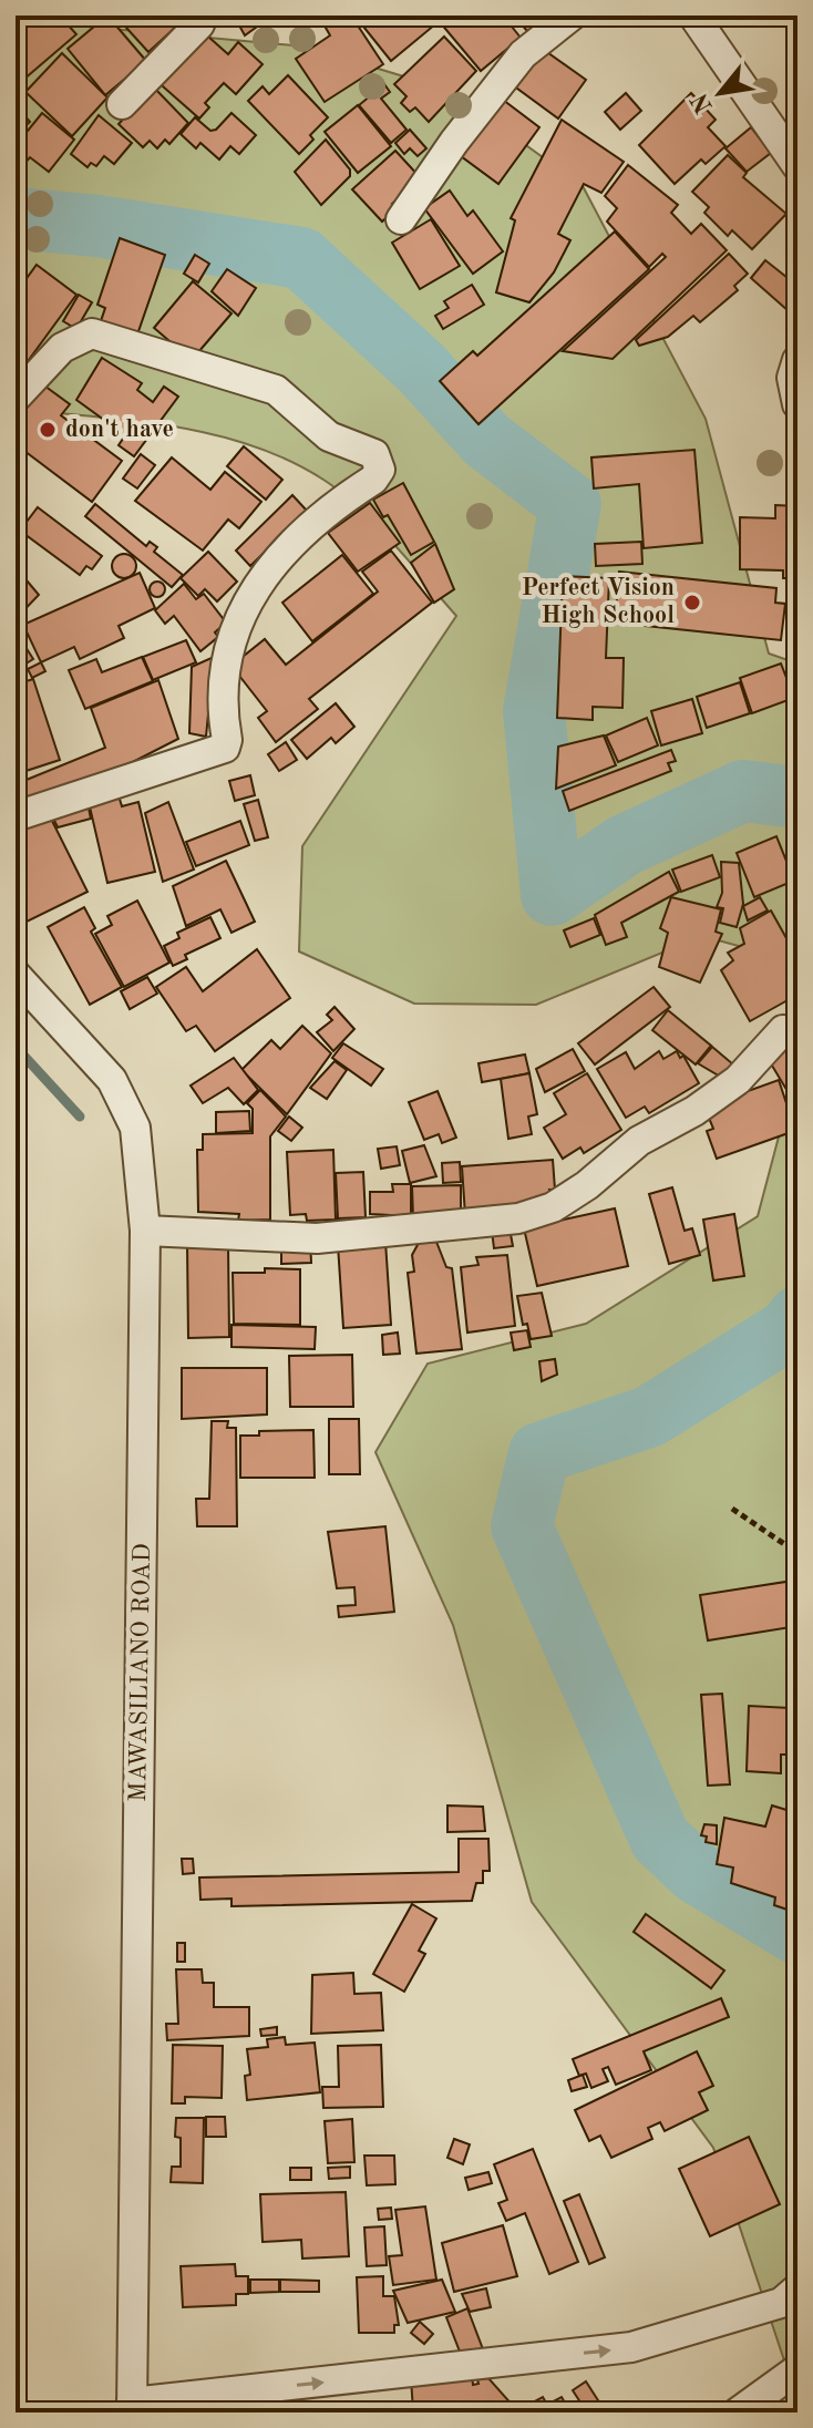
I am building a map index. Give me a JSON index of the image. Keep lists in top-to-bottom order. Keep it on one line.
{"streets":{"street":["MAWASILIANO ROAD"]},"places":["don't have","Perfect Vision High School"],"north":"bottom left"}
